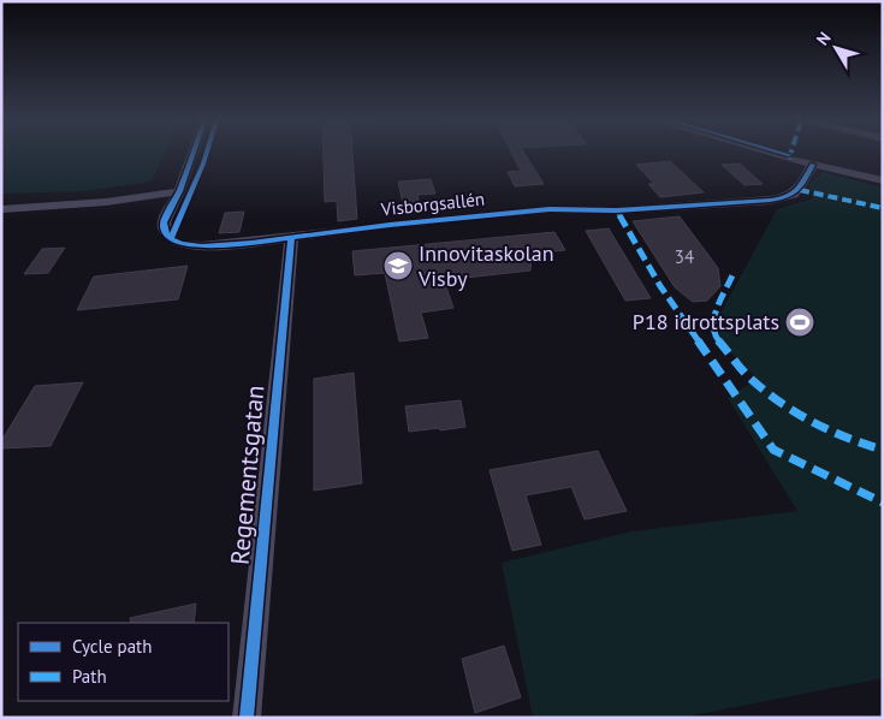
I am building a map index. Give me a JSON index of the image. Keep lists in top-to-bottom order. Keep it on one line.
{"streets":{"street":["Visborgsallén","Regementsgatan"]},"crossings":[["Visborgsallén","Regementsgatan"]],"places":{"school or university":["Innovitaskolan Visby"],"sports":["P18 idrottsplats"]},"house_numbers":["34"],"legend":["Cycle path","Path"],"north":"top left"}
